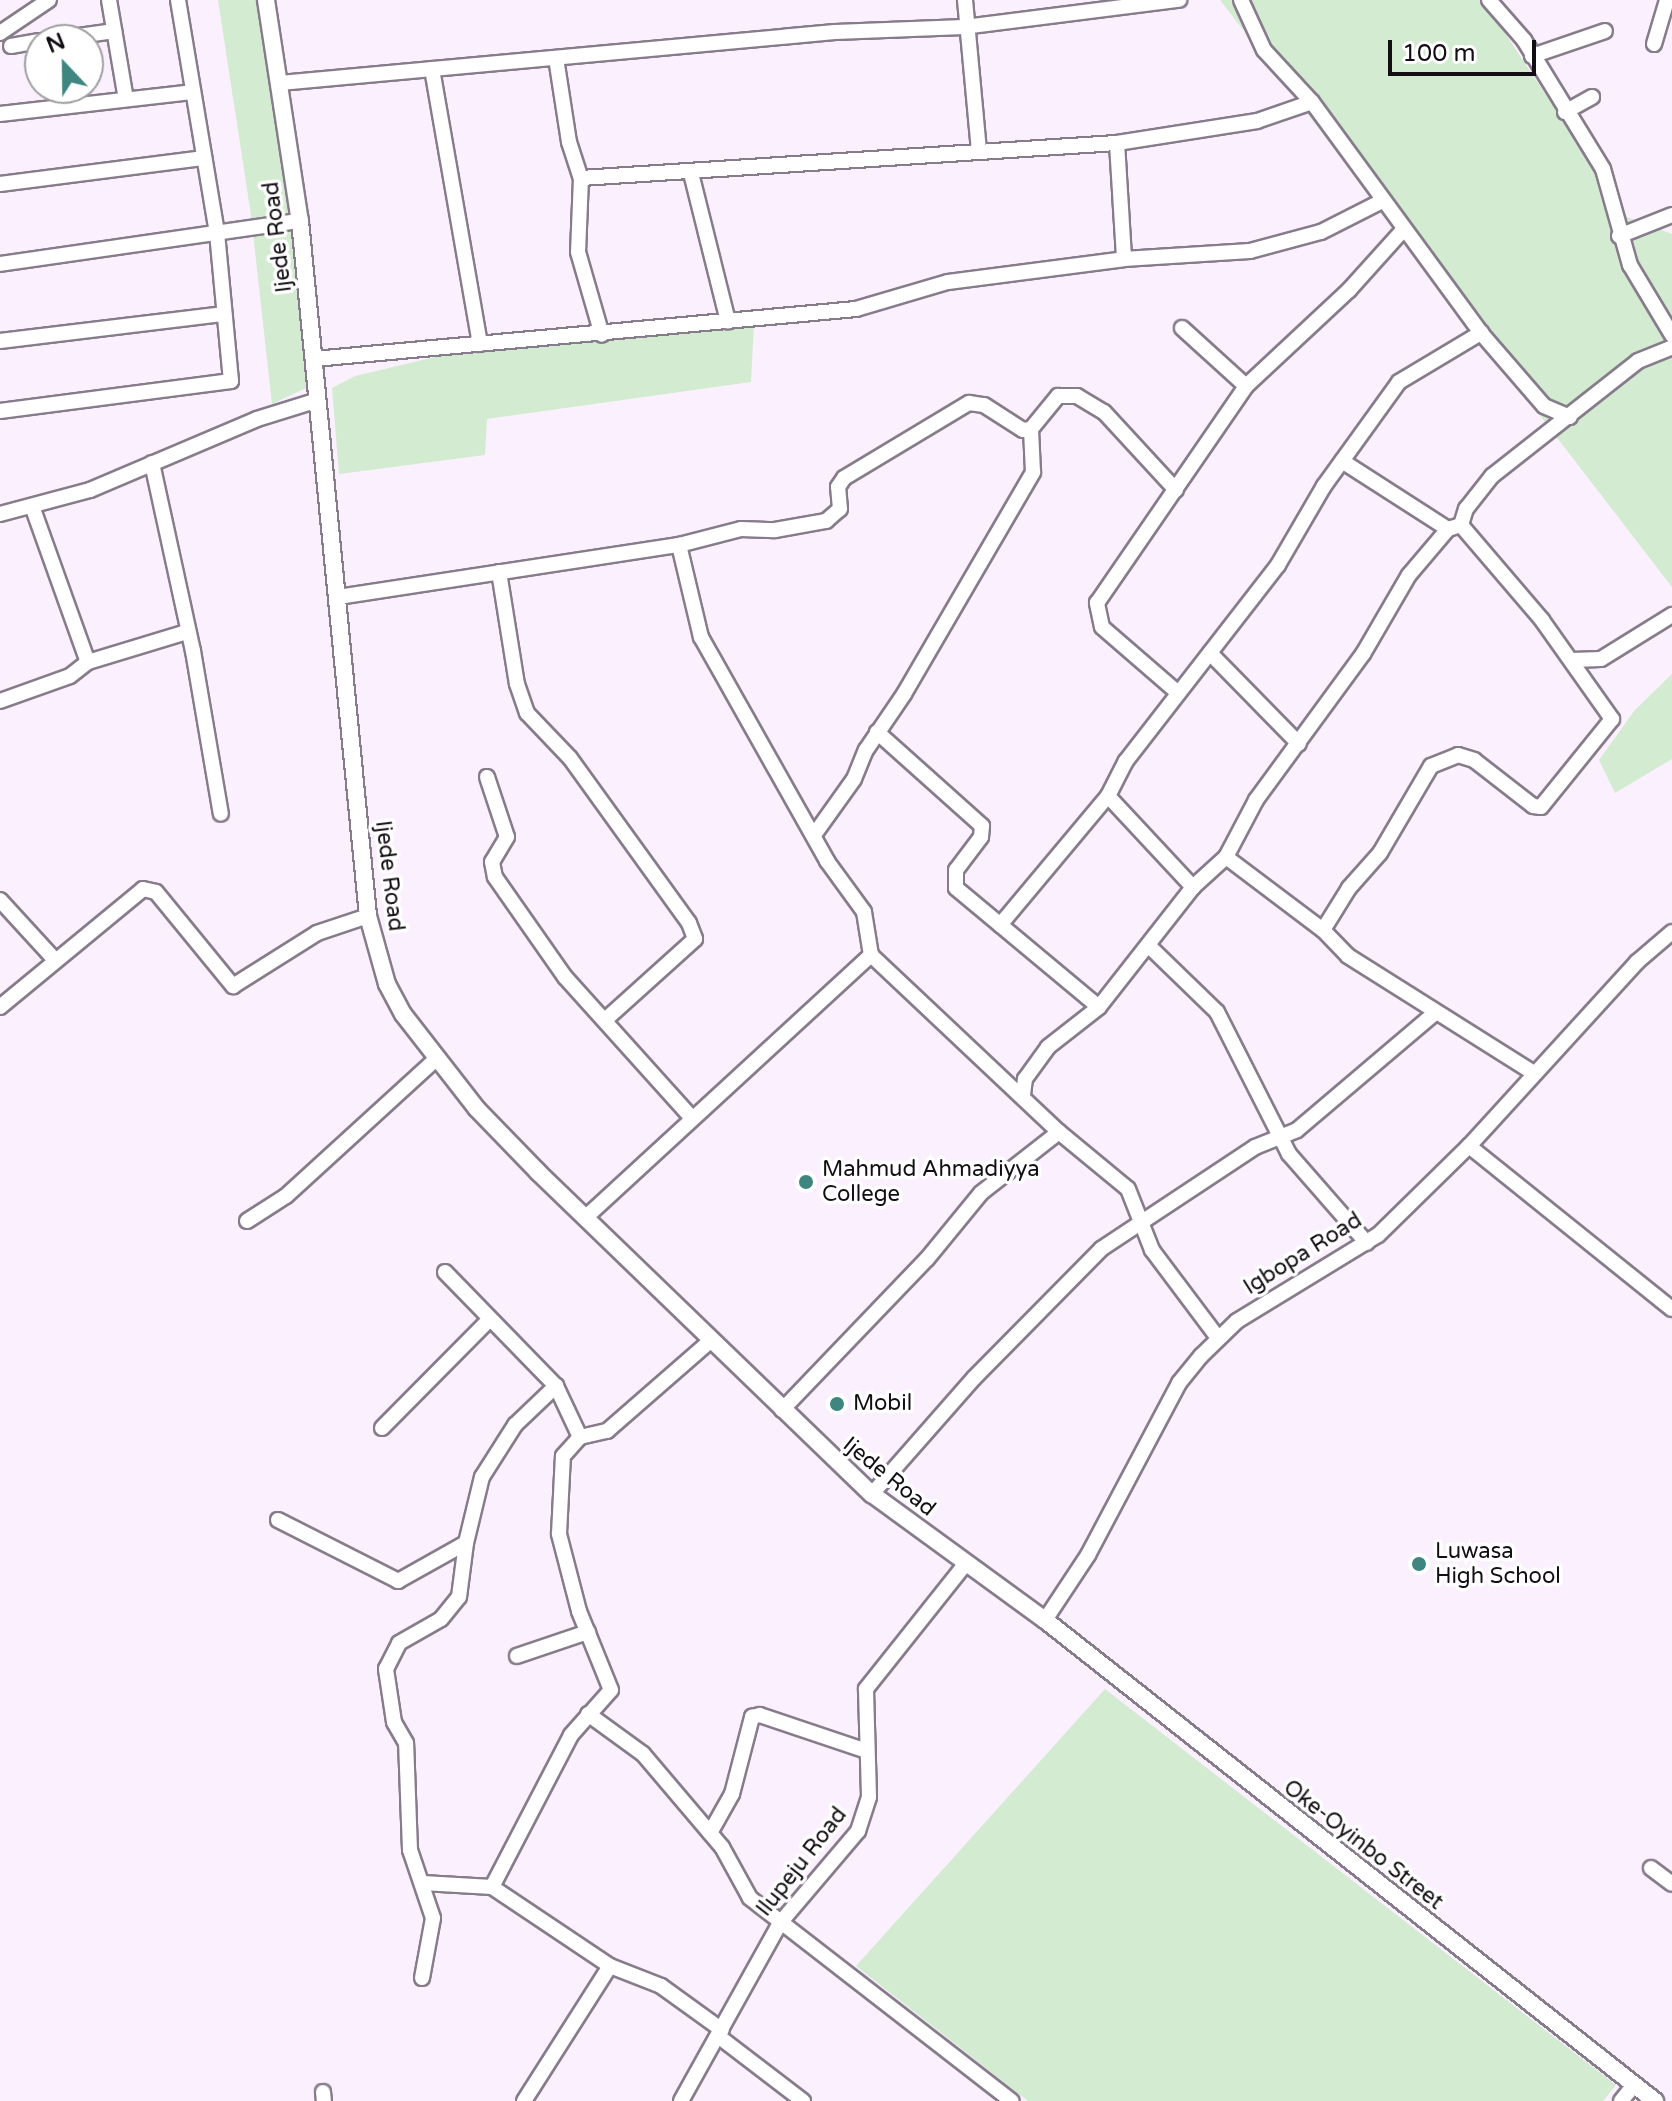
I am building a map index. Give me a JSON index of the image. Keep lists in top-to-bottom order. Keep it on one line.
{"streets":{"main road":["Ijede Road","Oke-Oyinbo Street"],"street":["Igbopa Road","Ilupeju Road"]},"crossings":[["Ijede Road","Igbopa Road"],["Ijede Road","Oke-Oyinbo Street"],["Ijede Road","Ilupeju Road"],["Igbopa Road","Oke-Oyinbo Street"]],"places":["Mahmud Ahmadiyya College","Mobil","Luwasa High School"],"scale_bar":"100 m","north":"top"}
